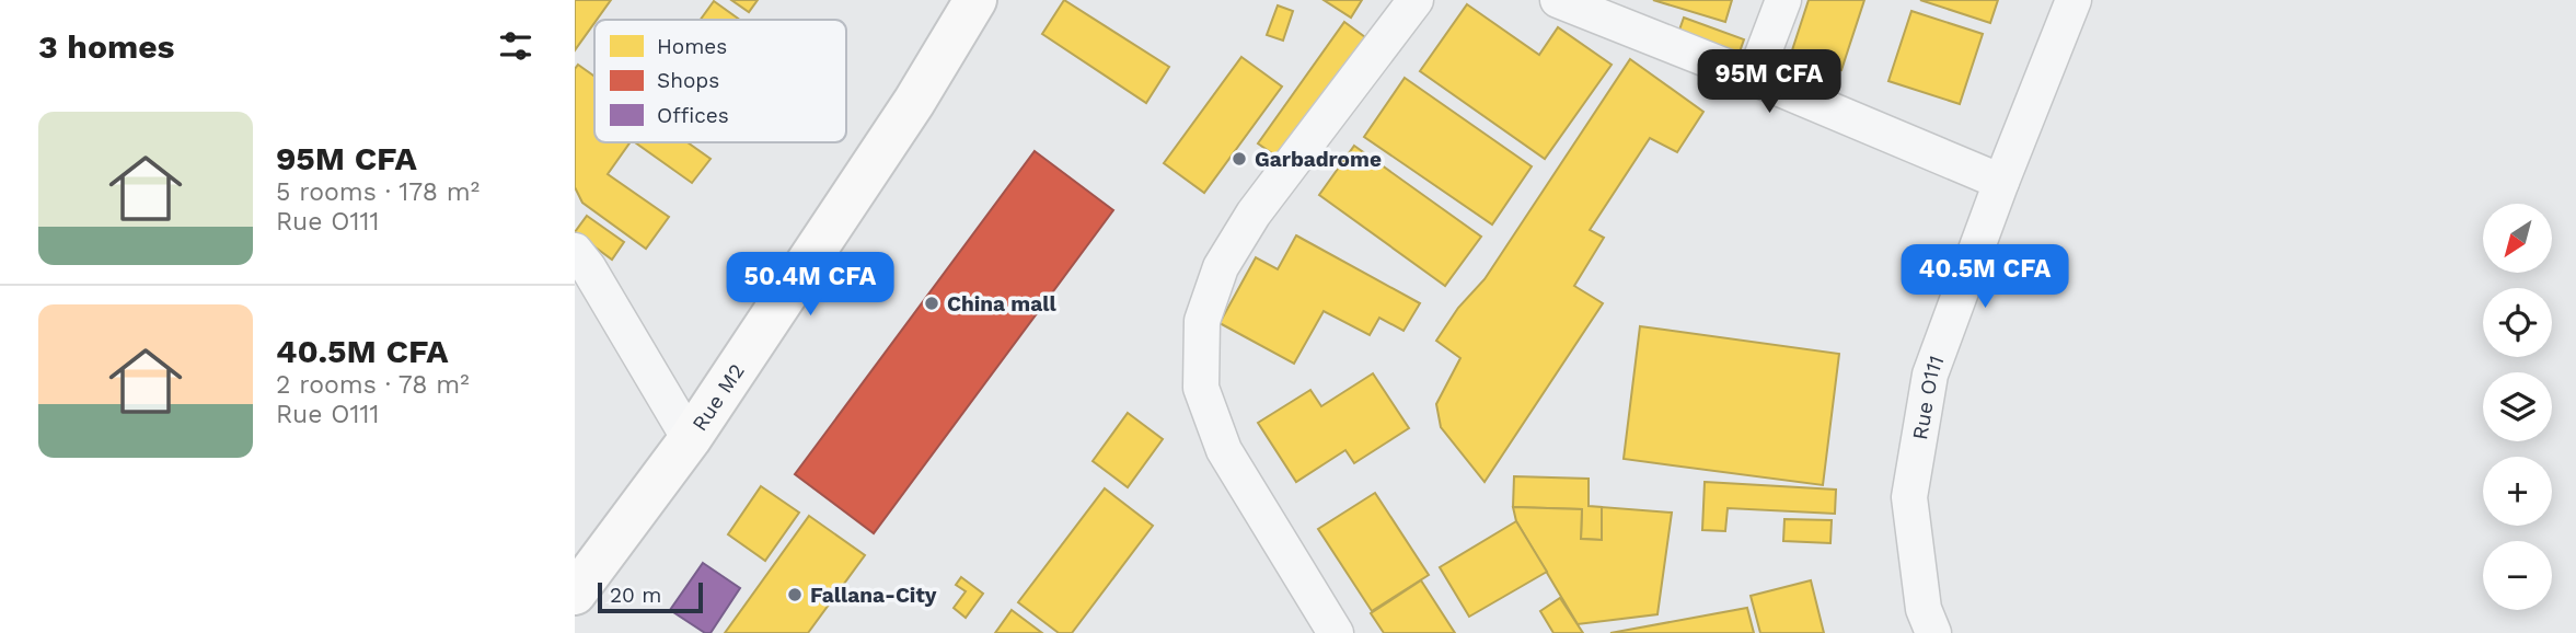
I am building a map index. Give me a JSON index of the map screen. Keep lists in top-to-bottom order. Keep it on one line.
{"streets":{"main road":["Rue M2"],"street":["Rue O111"]},"places":["Garbadrome","China mall","Fallana-City"],"legend":["Homes","Shops","Offices"],"scale_bar":"20 m","north":"bottom left","page":{"heading":"3 homes","price":["95M CFA","40.5M CFA","50.4M CFA"],"list":[{"name":"95M CFA","note":"5 rooms · 178 m² · Rue O111"},{"name":"40.5M CFA","note":"2 rooms · 78 m² · Rue O111"}],"map_buttons":["+","−"],"scale":"20 m"}}
